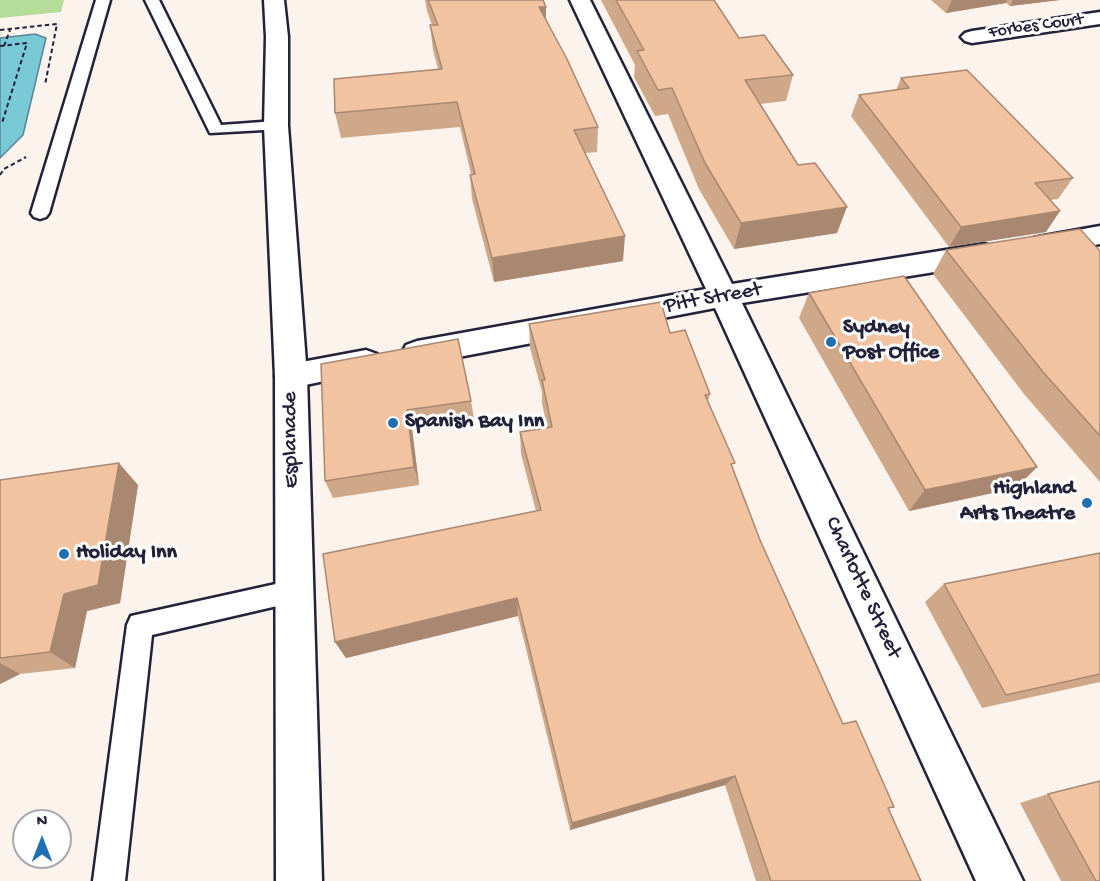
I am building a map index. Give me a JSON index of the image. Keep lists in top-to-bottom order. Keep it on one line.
{"streets":{"street":["Forbes Court","Pitt Street","Esplanade","Charlotte Street"]},"crossings":[["Pitt Street","Esplanade"],["Pitt Street","Charlotte Street"]],"places":["Sydney Post Office","Spanish Bay Inn","Highland Arts Theatre","Holiday Inn"],"north":"top"}
